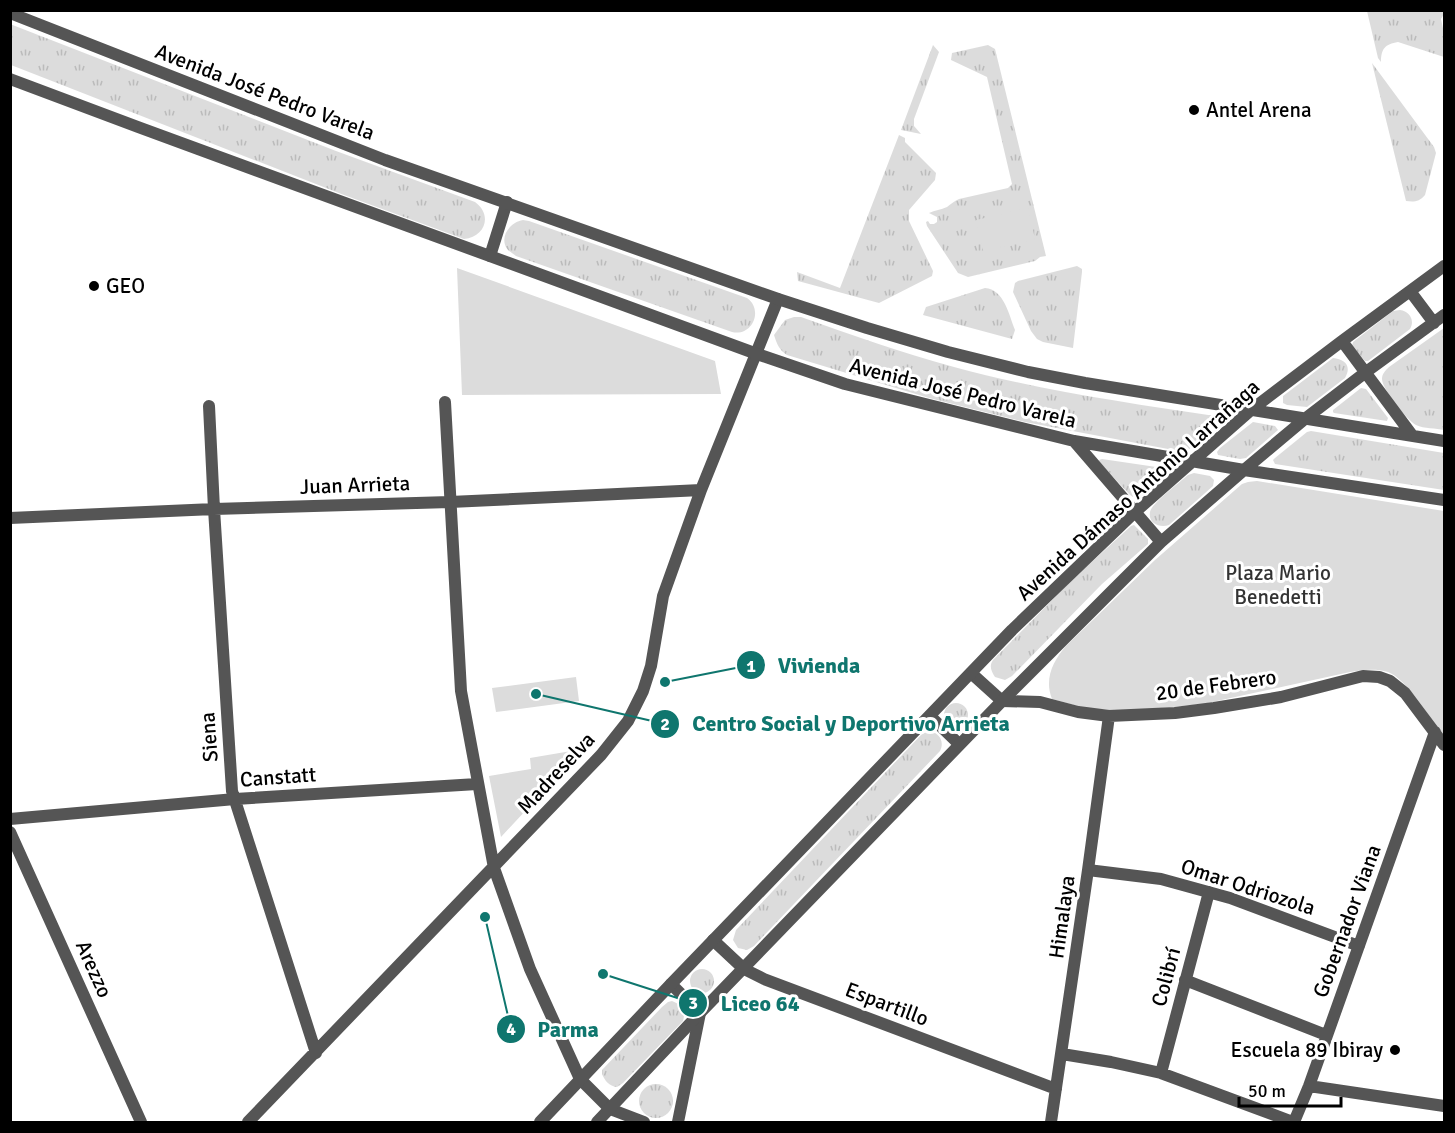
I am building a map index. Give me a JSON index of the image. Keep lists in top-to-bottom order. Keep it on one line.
{"streets":{"street":["Avenida José Pedro Varela","Juan Arrieta","Avenida Dámaso Antonio Larrañaga","20 de Febrero","Siena","Madreselva","Canstatt","Omar Odriozola","Himalaya","Gobernador Viana","Arezzo","Colibrí","Espartillo"]},"crossings":[["Avenida José Pedro Varela","Avenida Dámaso Antonio Larrañaga"],["Avenida José Pedro Varela","Madreselva"],["Juan Arrieta","Siena"],["Juan Arrieta","Madreselva"],["Avenida Dámaso Antonio Larrañaga","Espartillo"],["20 de Febrero","Himalaya"],["20 de Febrero","Gobernador Viana"],["Siena","Madreselva"],["Siena","Canstatt"],["Omar Odriozola","Himalaya"],["Omar Odriozola","Gobernador Viana"],["Omar Odriozola","Colibrí"],["Himalaya","Espartillo"]],"parks":["Plaza Mario Benedetti"],"places":["Antel Arena","GEO","Vivienda","Centro Social y Deportivo Arrieta","Parma","Liceo 64","Escuela 89 Ibiray"],"scale_bar":"50 m"}
